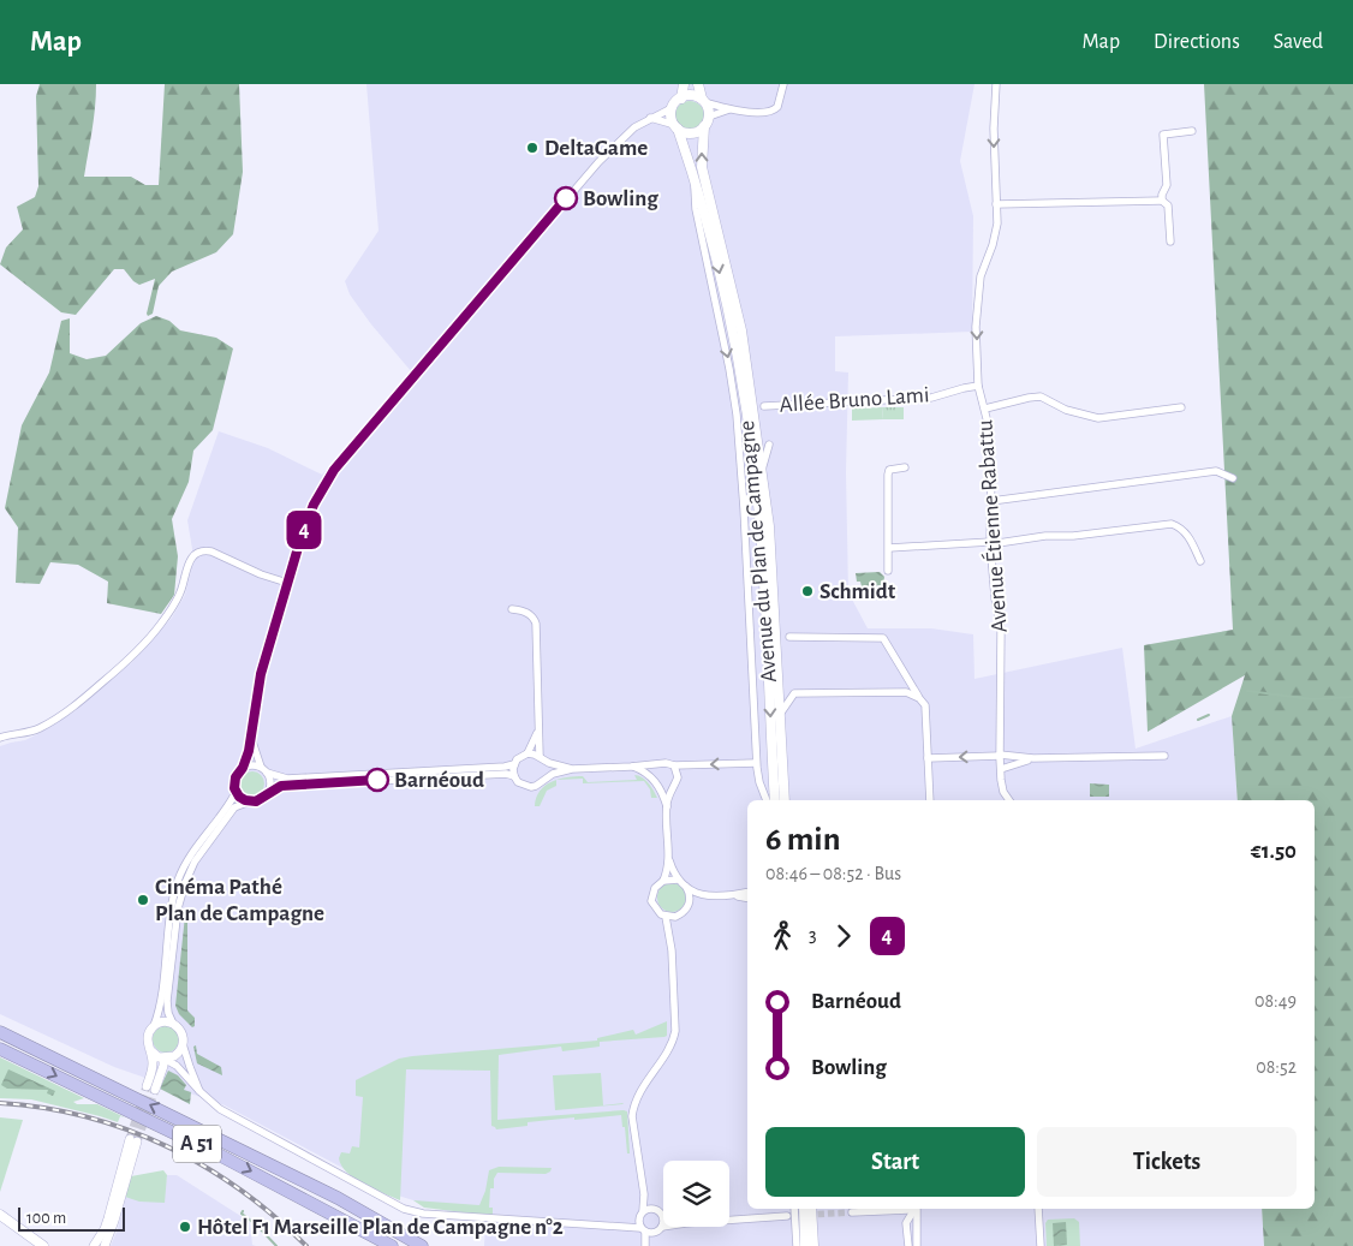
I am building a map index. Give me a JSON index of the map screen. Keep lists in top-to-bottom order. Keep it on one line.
{"streets":{"highway":["A 51"],"main road":["Avenue du Plan de Campagne"],"street":["Allée Bruno Lami","Avenue Étienne Rabattu"]},"crossings":[["Allée Bruno Lami","Avenue Étienne Rabattu"]],"one_way":["Avenue Étienne Rabattu"],"places":["DeltaGame","Bowling","Schmidt","Barnéoud","Cinéma Pathé Plan de Campagne","Hôtel F1 Marseille Plan de Campagne n°2"],"lines":["bus line 4"],"scale_bar":"100 m","page":{"header":"Map","nav":["Map","Directions","Saved"],"on_map":"4","heading":["6 min","08:46 – 08:52 · Bus","€1.50"],"legs":["3","4"],"list":[{"name":"Barnéoud","value":"08:49"},{"name":"Bowling","value":"08:52"}],"buttons":["Start","Tickets"],"scale":"100 m"}}
